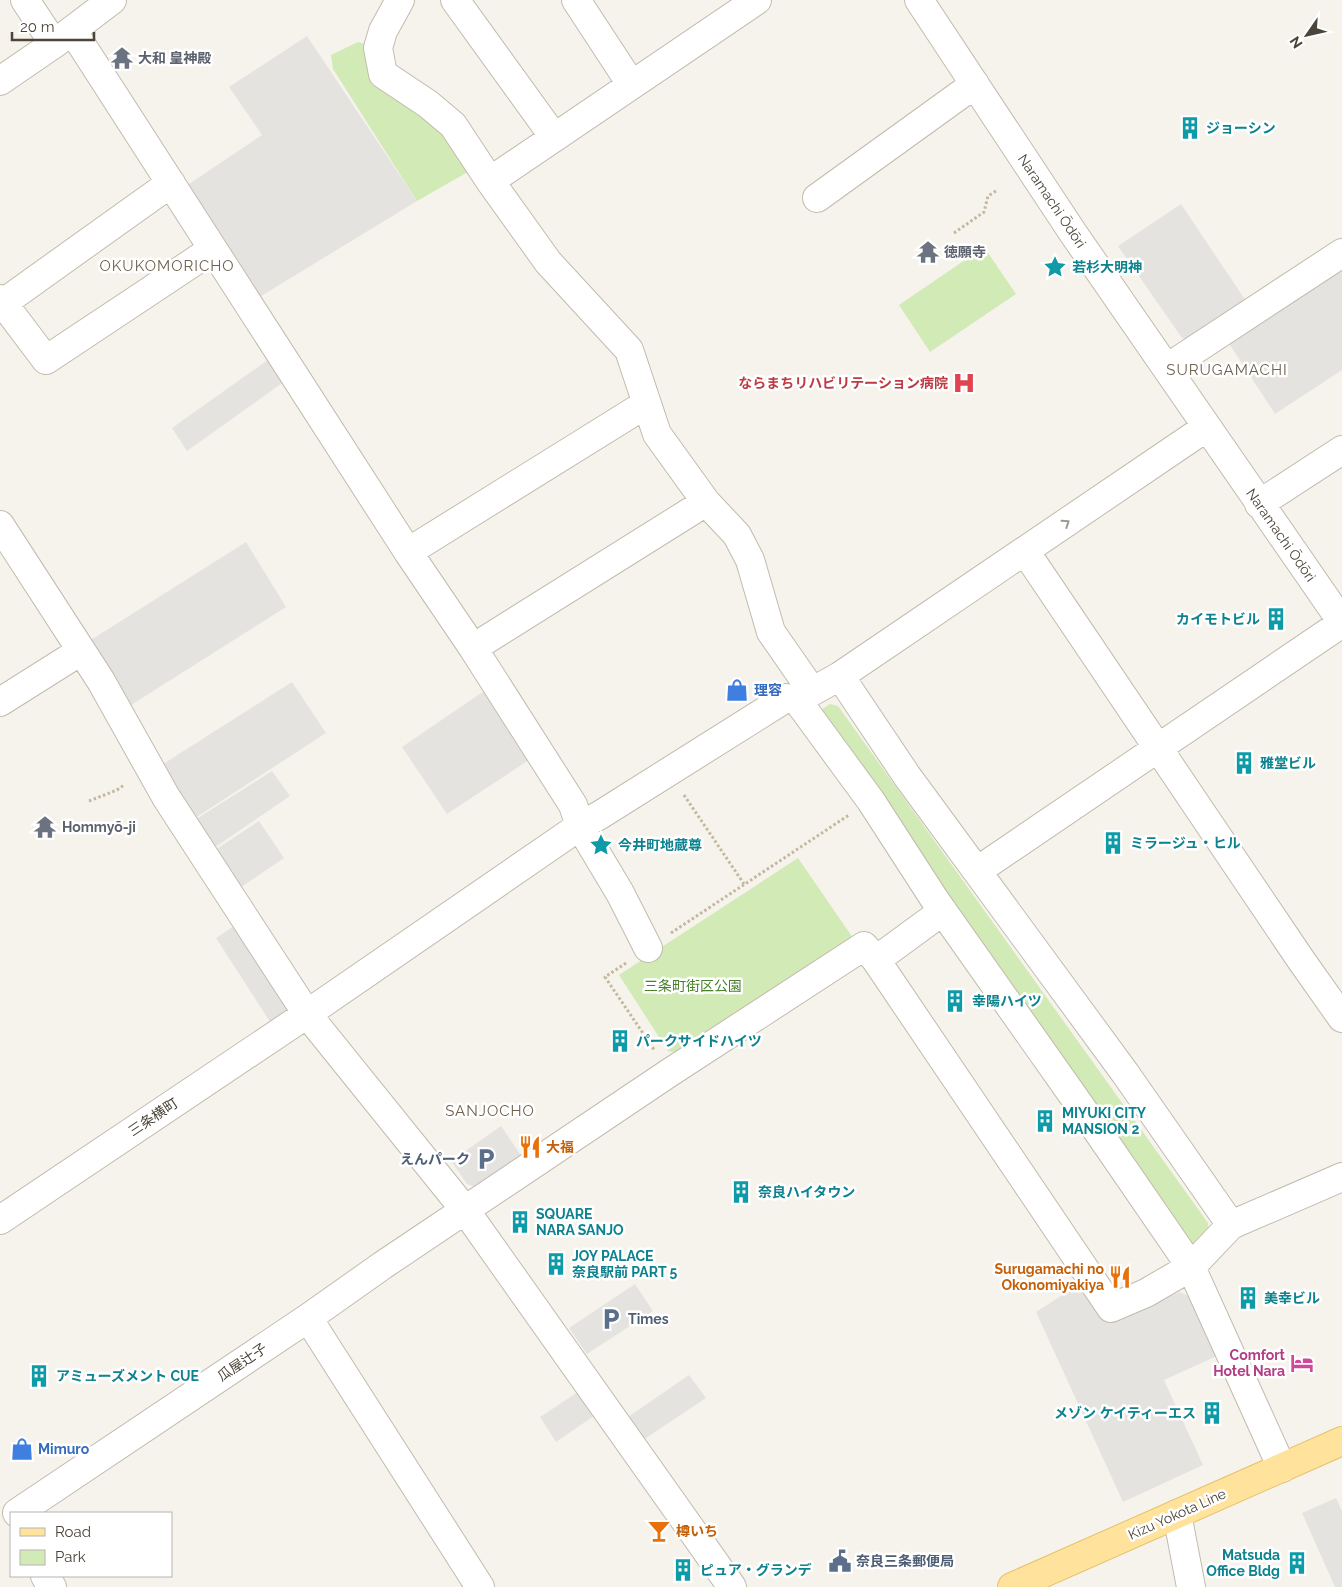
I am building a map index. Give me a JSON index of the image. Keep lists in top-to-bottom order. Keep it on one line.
{"streets":{"main road":["Kizu Yokota Line"],"street":["Naramachi Ōdōri","三条横町","瓜屋辻子"]},"crossings":[["Naramachi Ōdōri","三条横町"]],"districts":["OKUKOMORICHO","SURUGAMACHI","SANJOCHO"],"parks":["三条町街区公園"],"places":{"temple":["大和 皇神殿","徳願寺","Hommyō-ji"],"building":["ジョーシン","カイモトビル","雅堂ビル","ミラージュ・ヒル","幸陽ハイツ","パークサイドハイツ","MIYUKI CITY MANSION 2","奈良ハイタウン","SQUARE NARA SANJO","JOY PALACE 奈良駅前 PART 5","美幸ビル","アミューズメント CUE","メゾン ケイティーエス","Matsuda Office Bldg","ピュア・グランデ"],"place":["若杉大明神","今井町地蔵尊"],"hospital":["ならまちリハビリテーション病院"],"shop":["理容","Mimuro"],"restaurant":["大福","Surugamachi no Okonomiyakiya"],"parking":["えんパーク","Times"],"hotel":["Comfort Hotel Nara"],"bar":["樽いち"],"public building":["奈良三条郵便局"]},"legend":["Road","Park"],"scale_bar":"20 m","north":"bottom left"}
